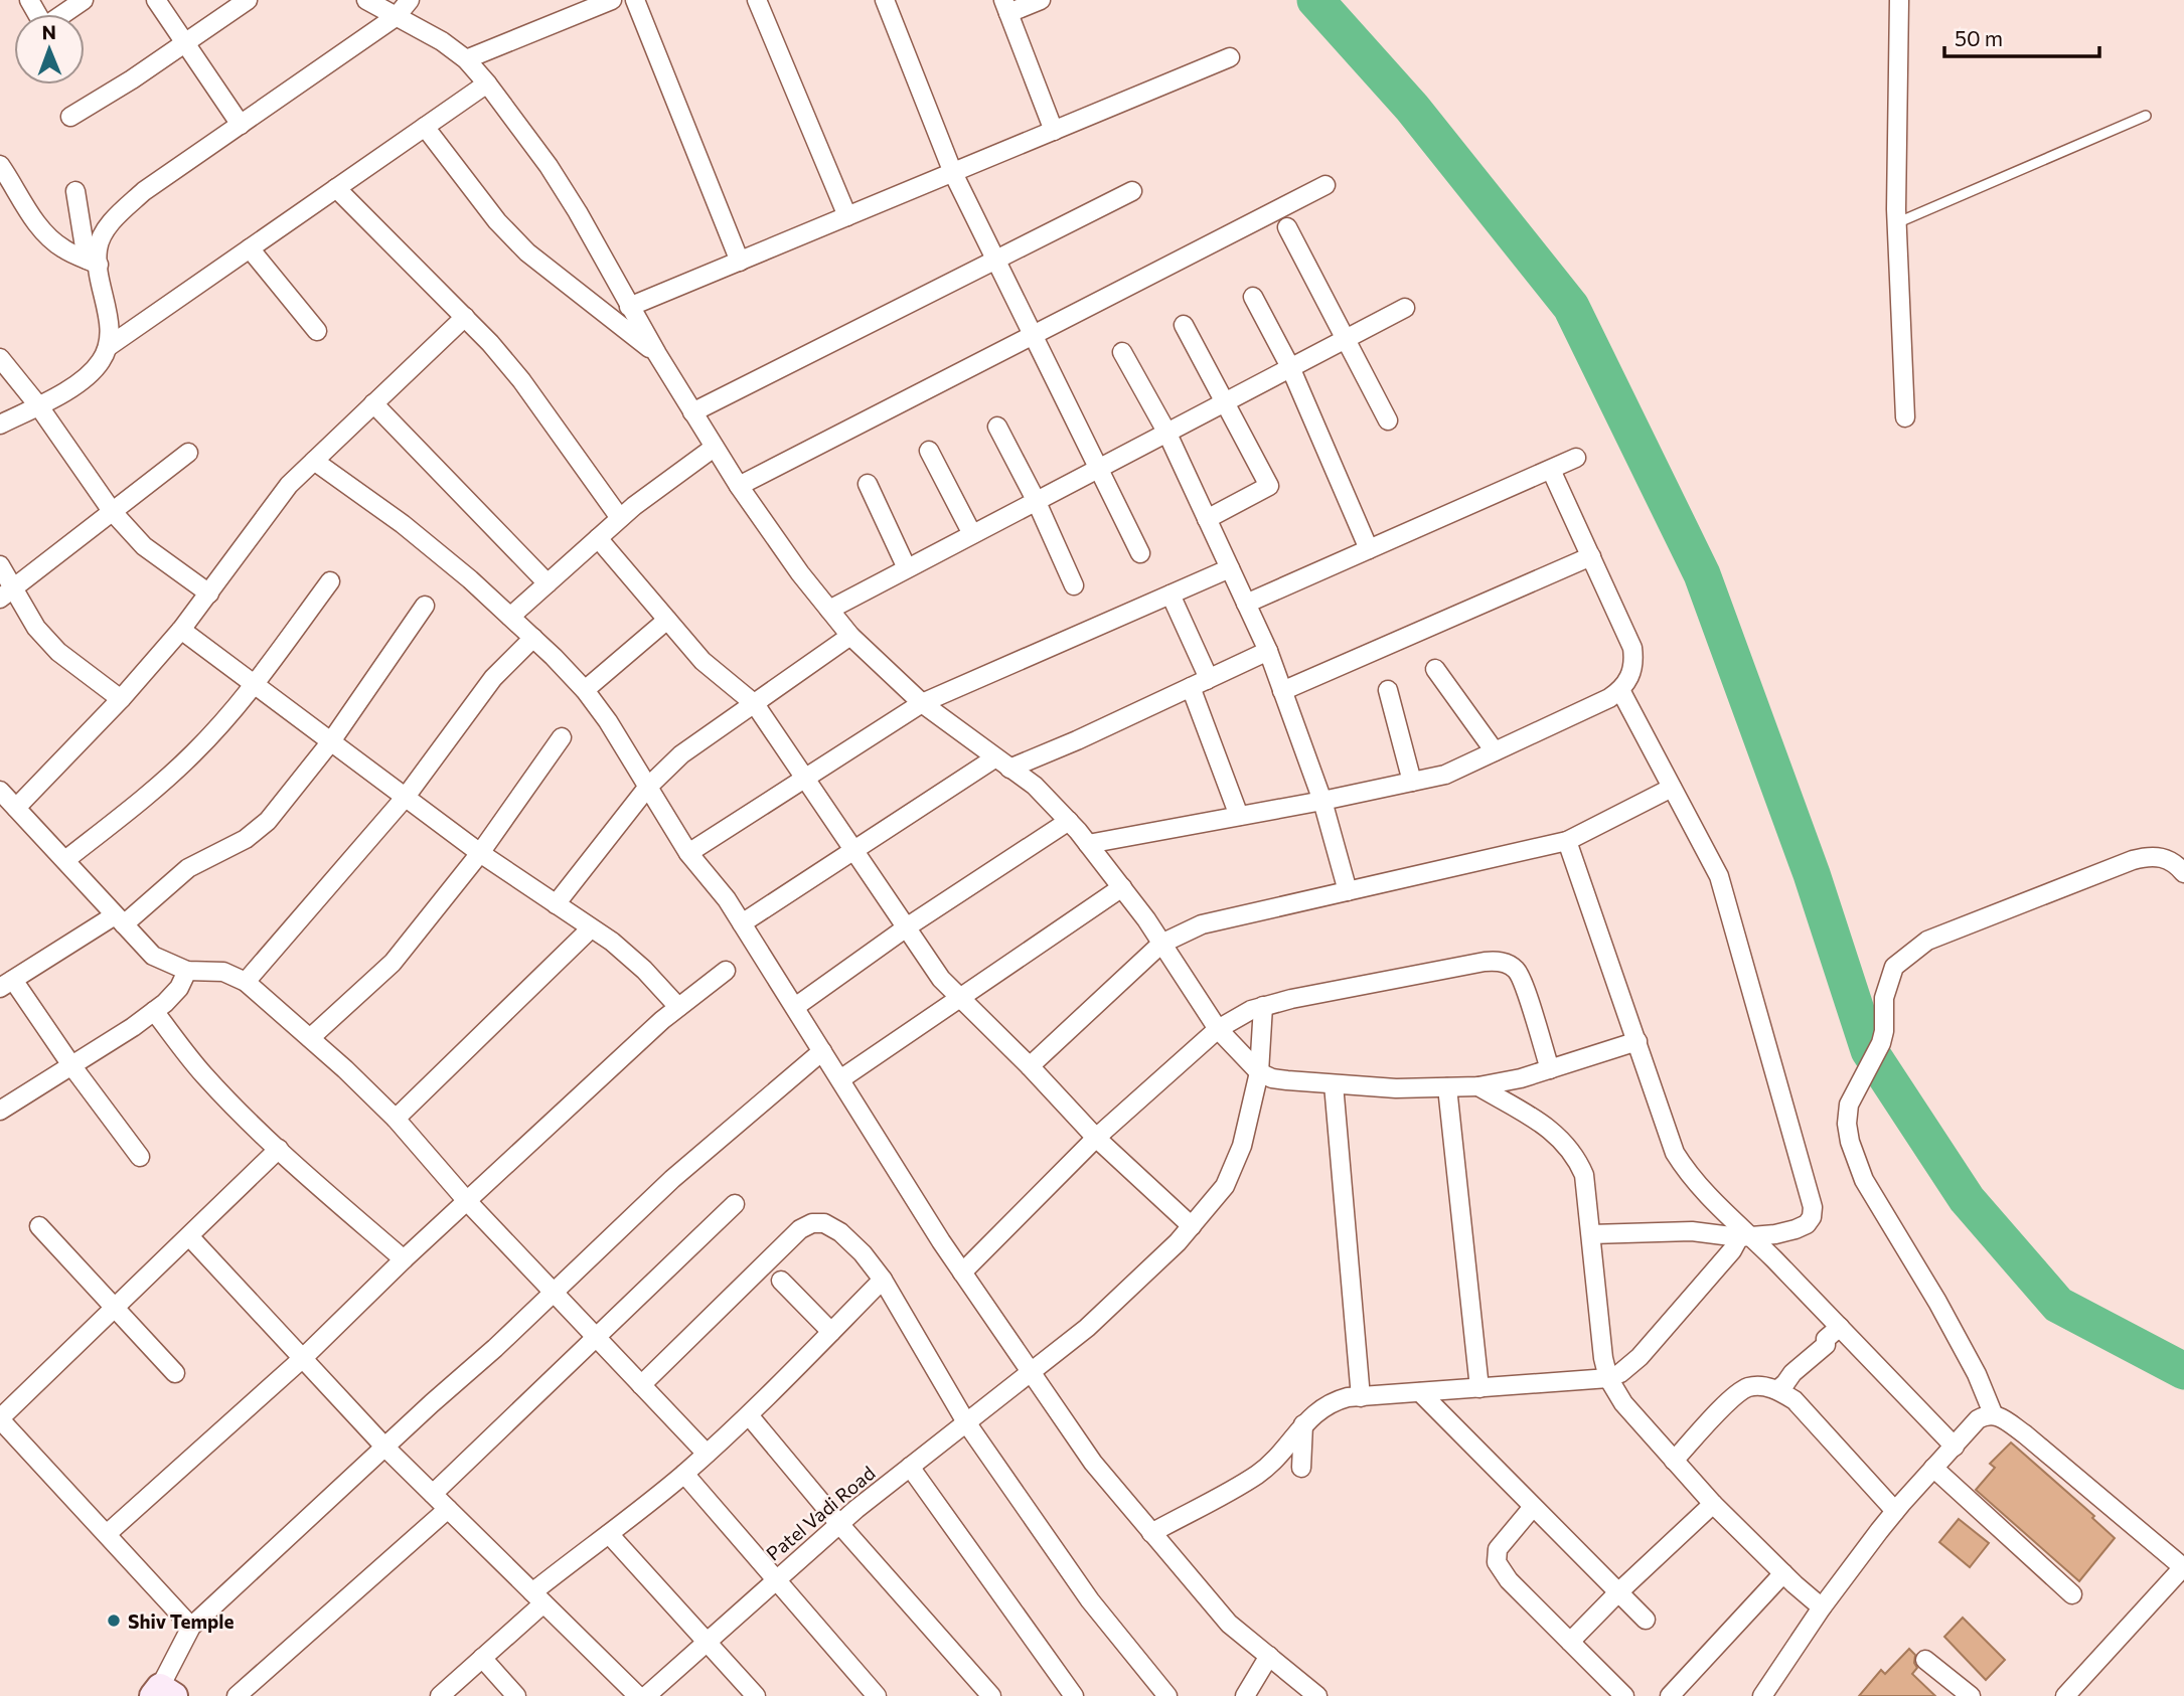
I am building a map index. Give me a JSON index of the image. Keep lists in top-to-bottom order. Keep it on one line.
{"streets":{"street":["Patel Vadi Road"]},"places":["Shiv Temple"],"scale_bar":"50 m","north":"top"}
